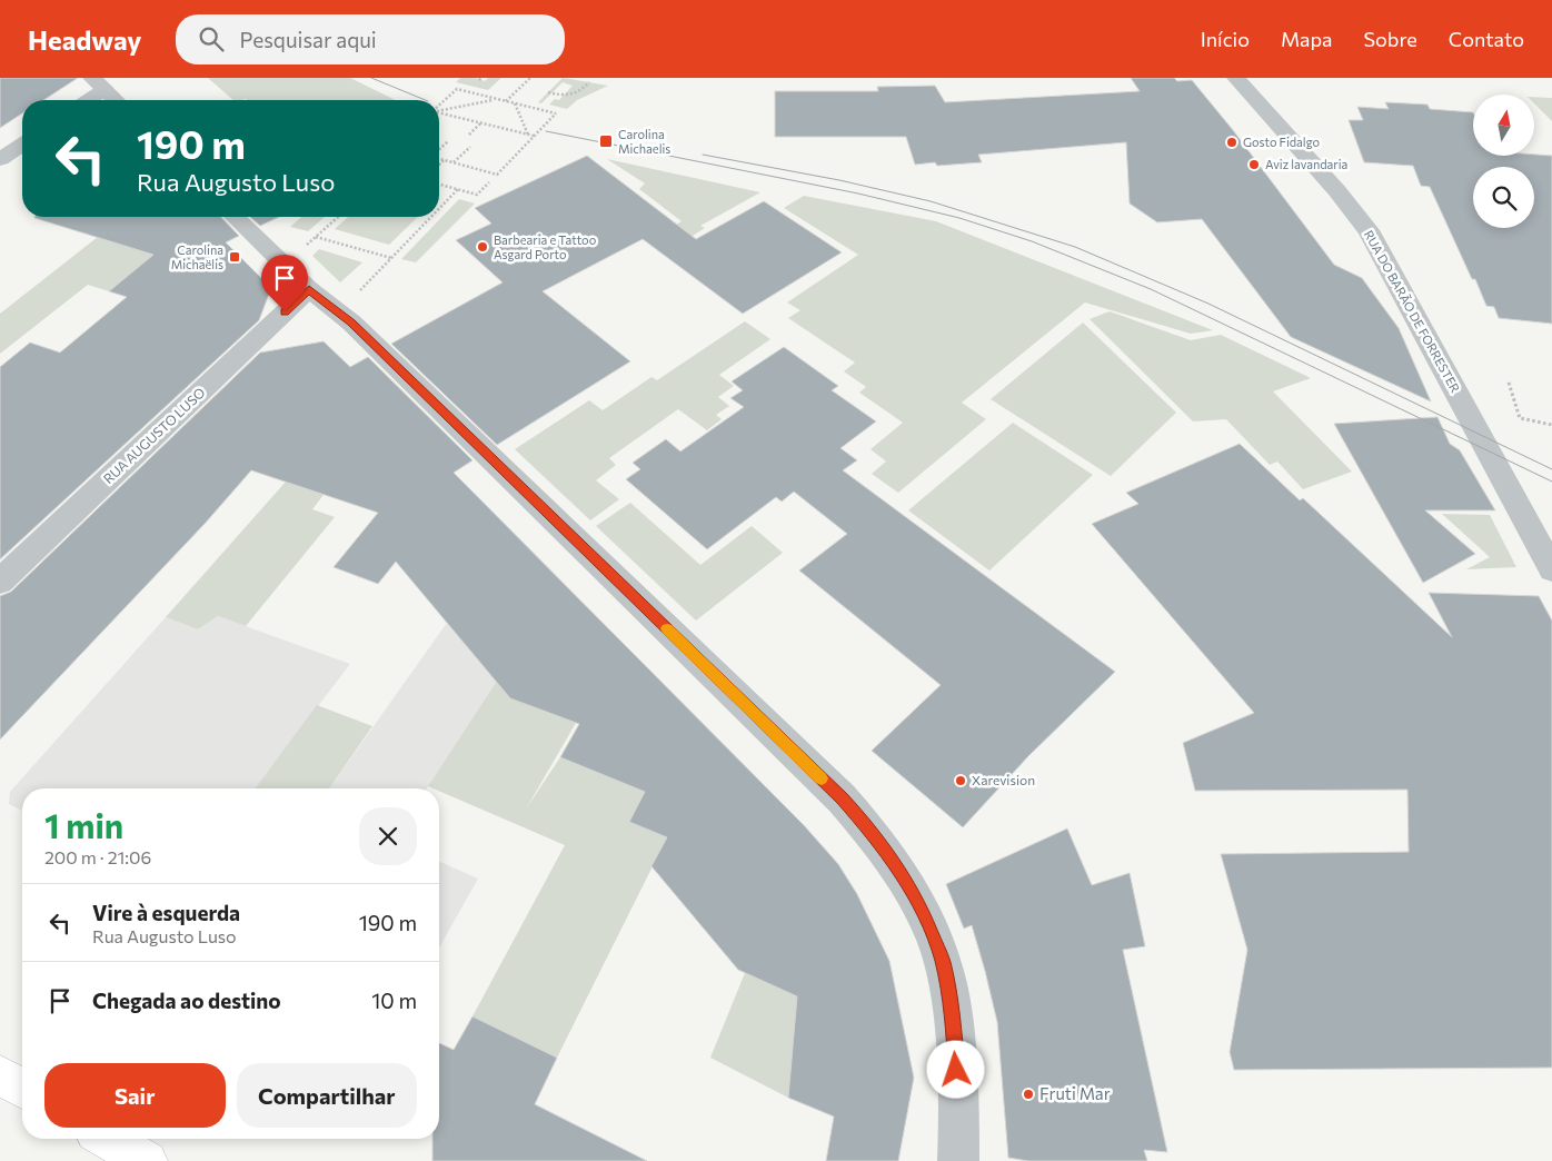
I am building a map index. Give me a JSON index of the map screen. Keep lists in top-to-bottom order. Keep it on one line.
{"streets":{"street":["RUA DO BARÃO DE FORRESTER","RUA AUGUSTO LUSO"]},"places":{"transit":["Carolina Michaelis","Carolina Michaëlis"],"other":["Gosto Fidalgo","Aviz lavandaria","Barbearia e Tattoo Asgard Porto","Xarevision","Fruti Mar"]},"north":"top","page":{"header":"Headway","search":"Pesquisar aqui","nav":["Início","Mapa","Sobre","Contato"],"turn":["190 m","Rua Augusto Luso"],"heading":["1 min","200 m · 21:06"],"list":[{"name":"Vire à esquerda","note":"Rua Augusto Luso","value":"190 m"},{"name":"Chegada ao destino","value":"10 m"}],"buttons":["Sair","Compartilhar"]}}
